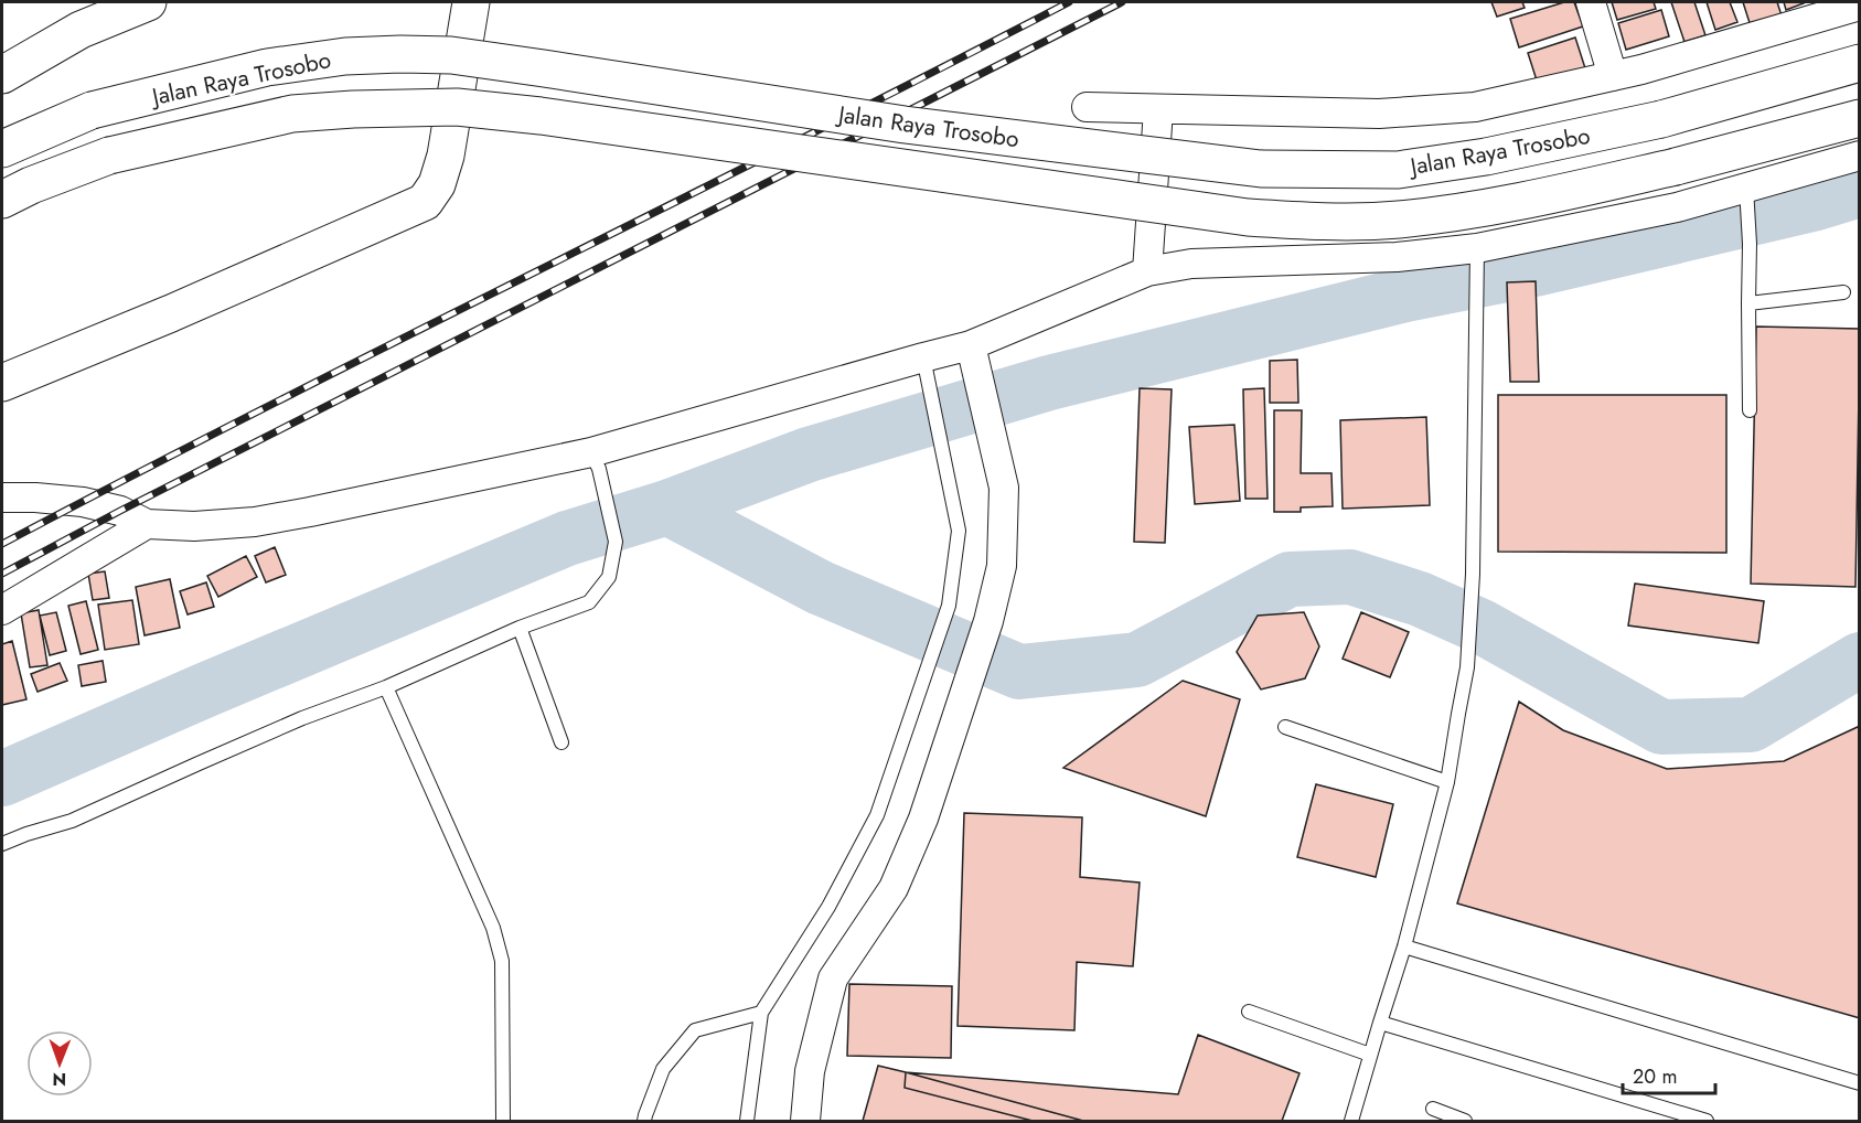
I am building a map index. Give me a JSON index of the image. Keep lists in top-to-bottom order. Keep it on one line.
{"streets":{"main road":["Jalan Raya Trosobo"]},"scale_bar":"20 m","north":"bottom"}
